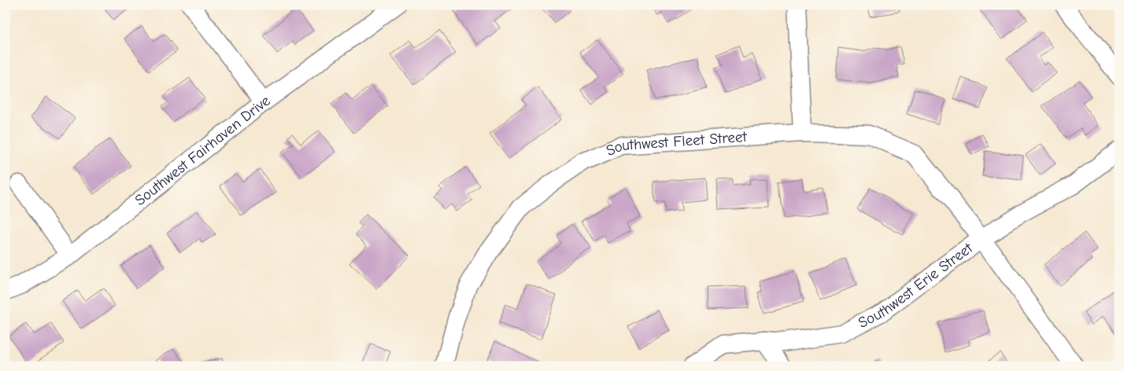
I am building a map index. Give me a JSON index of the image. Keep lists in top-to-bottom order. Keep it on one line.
{"streets":{"street":["Southwest Fleet Street","Southwest Fairhaven Drive","Southwest Erie Street"]},"crossings":[["Southwest Fleet Street","Southwest Erie Street"]]}
